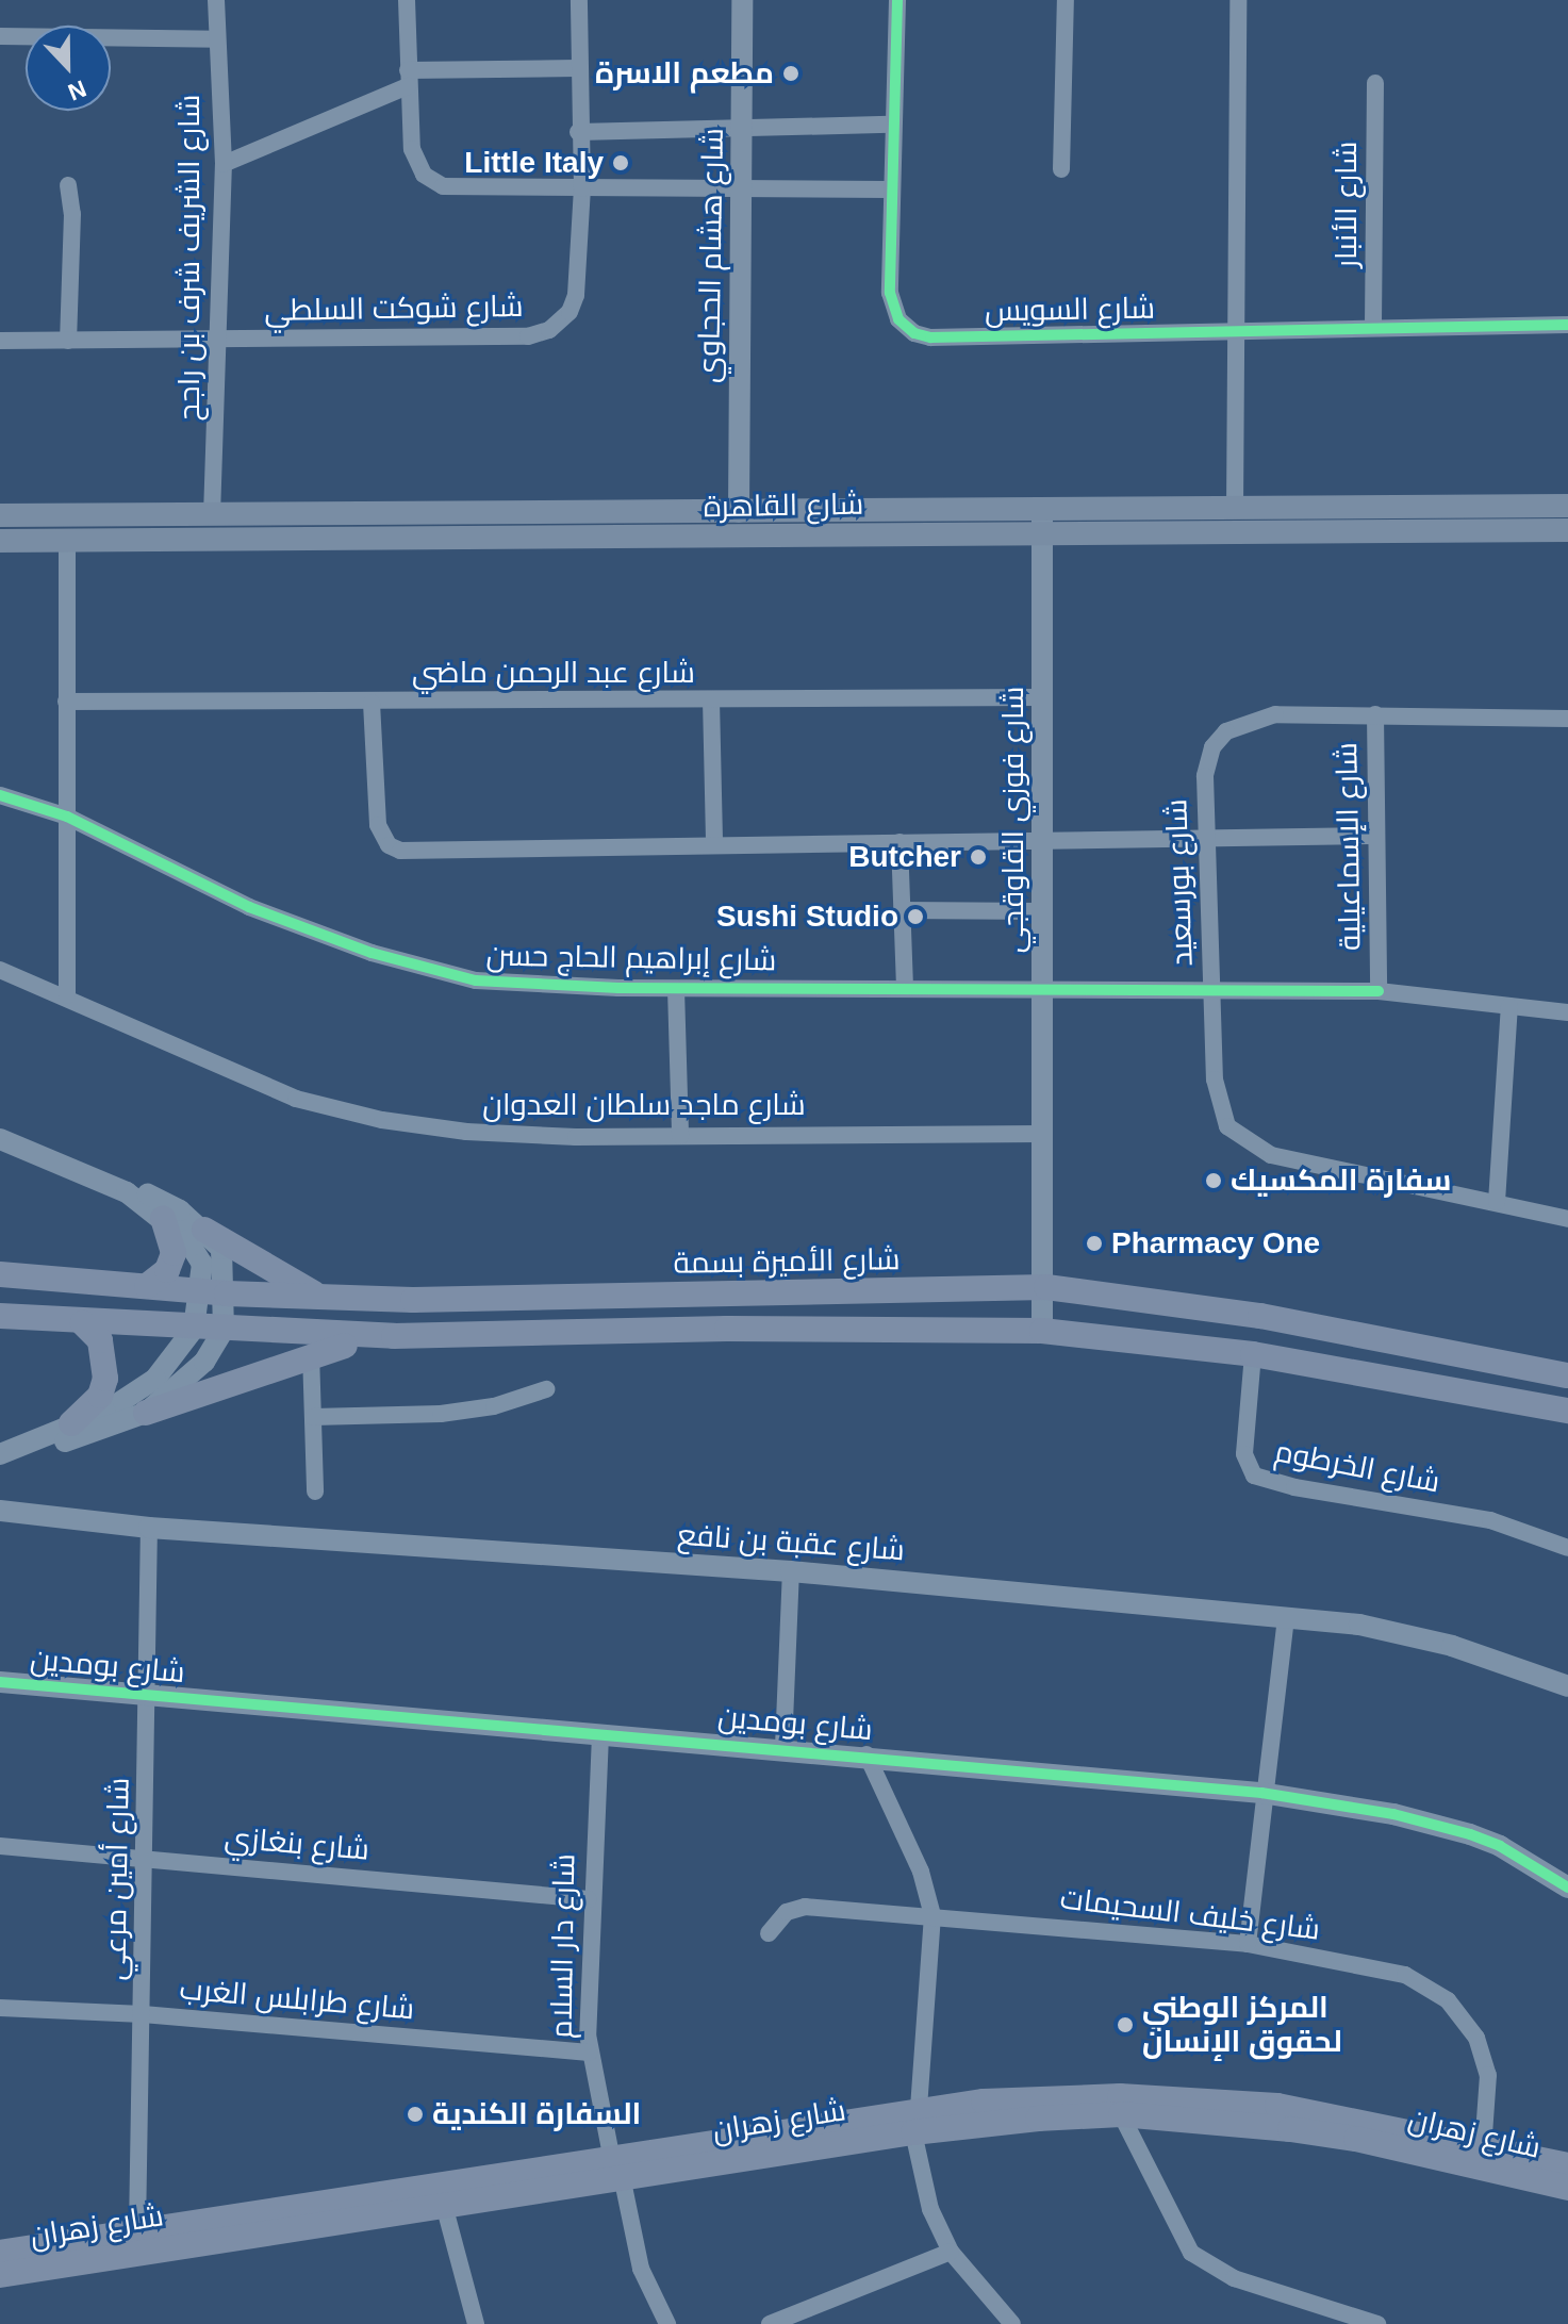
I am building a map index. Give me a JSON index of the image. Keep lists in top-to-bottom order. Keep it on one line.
{"streets":{"main road":["شارع القاهرة","شارع الأميرة بسمة","شارع زهران"],"street":["شارع الأنبار","شارع هشام الحجاوي","شارع الشريف شرف بن راجح","شارع شوكت السلطي","شارع السويس","شارع عبد الرحمن ماضي","شارع فوزي القاوقجي","شارع الإسماعيلية","شارع بورسعيد","شارع إبراهيم الحاج حسن","شارع ماجد سلطان العدوان","شارع الخرطوم","شارع عقبة بن نافع","شارع بومدين","شارع بنغازي","شارع أمين مرعي","شارع خليف السحيمات","شارع دار السلام","شارع طرابلس الغرب"]},"crossings":[["شارع الأنبار","شارع السويس"],["شارع هشام الحجاوي","شارع القاهرة"],["شارع الشريف شرف بن راجح","شارع شوكت السلطي"],["شارع الشريف شرف بن راجح","شارع القاهرة"],["شارع القاهرة","شارع فوزي القاوقجي"],["شارع عبد الرحمن ماضي","شارع فوزي القاوقجي"],["شارع فوزي القاوقجي","شارع إبراهيم الحاج حسن"],["شارع فوزي القاوقجي","شارع ماجد سلطان العدوان"],["شارع فوزي القاوقجي","شارع الأميرة بسمة"],["شارع الإسماعيلية","شارع بورسعيد"],["شارع الإسماعيلية","شارع إبراهيم الحاج حسن"],["شارع بورسعيد","شارع إبراهيم الحاج حسن"],["شارع عقبة بن نافع","شارع أمين مرعي"],["شارع بومدين","شارع أمين مرعي"],["شارع بومدين","شارع دار السلام"],["شارع بنغازي","شارع أمين مرعي"],["شارع بنغازي","شارع دار السلام"],["شارع أمين مرعي","شارع طرابلس الغرب"],["شارع أمين مرعي","شارع زهران"],["شارع خليف السحيمات","شارع زهران"],["شارع دار السلام","شارع طرابلس الغرب"],["شارع دار السلام","شارع زهران"]],"places":["مطعم الاسرة","Little Italy","Butcher","Sushi Studio","سفارة المكسيك","Pharmacy One","المركز الوطني لحقوق الإنسان","السفارة الكندية"],"north":"bottom"}
